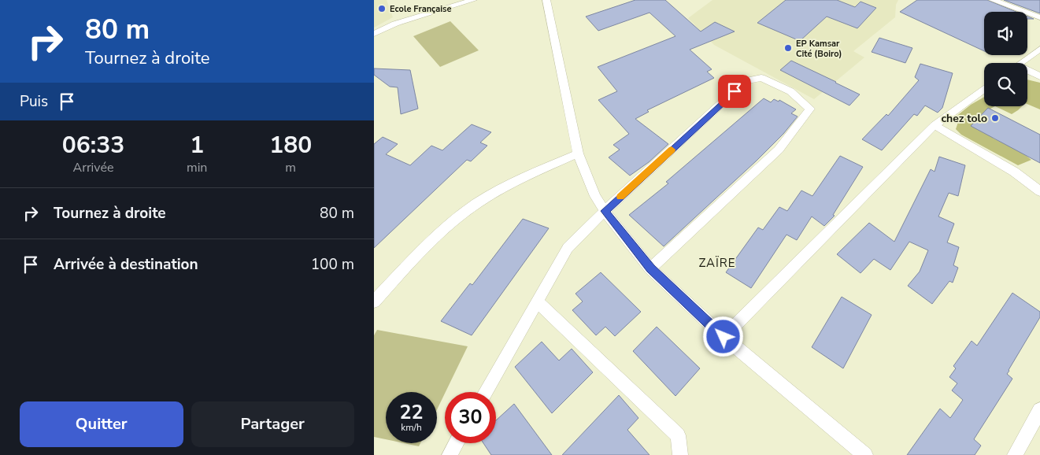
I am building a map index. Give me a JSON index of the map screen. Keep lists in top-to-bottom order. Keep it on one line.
{"districts":["ZAÏRE"],"places":["Ecole Française","EP Kamsar Cité (Boiro)","chez tolo"],"page":{"turn":["80 m","Tournez à droite"],"then":"Puis","eta":["06:33","Arrivée","1","min","180","m"],"list":[{"name":"Tournez à droite","value":"80 m"},{"name":"Arrivée à destination","value":"100 m"}],"speed":"22 km/h","limit":"30","buttons":["Quitter","Partager"]}}
